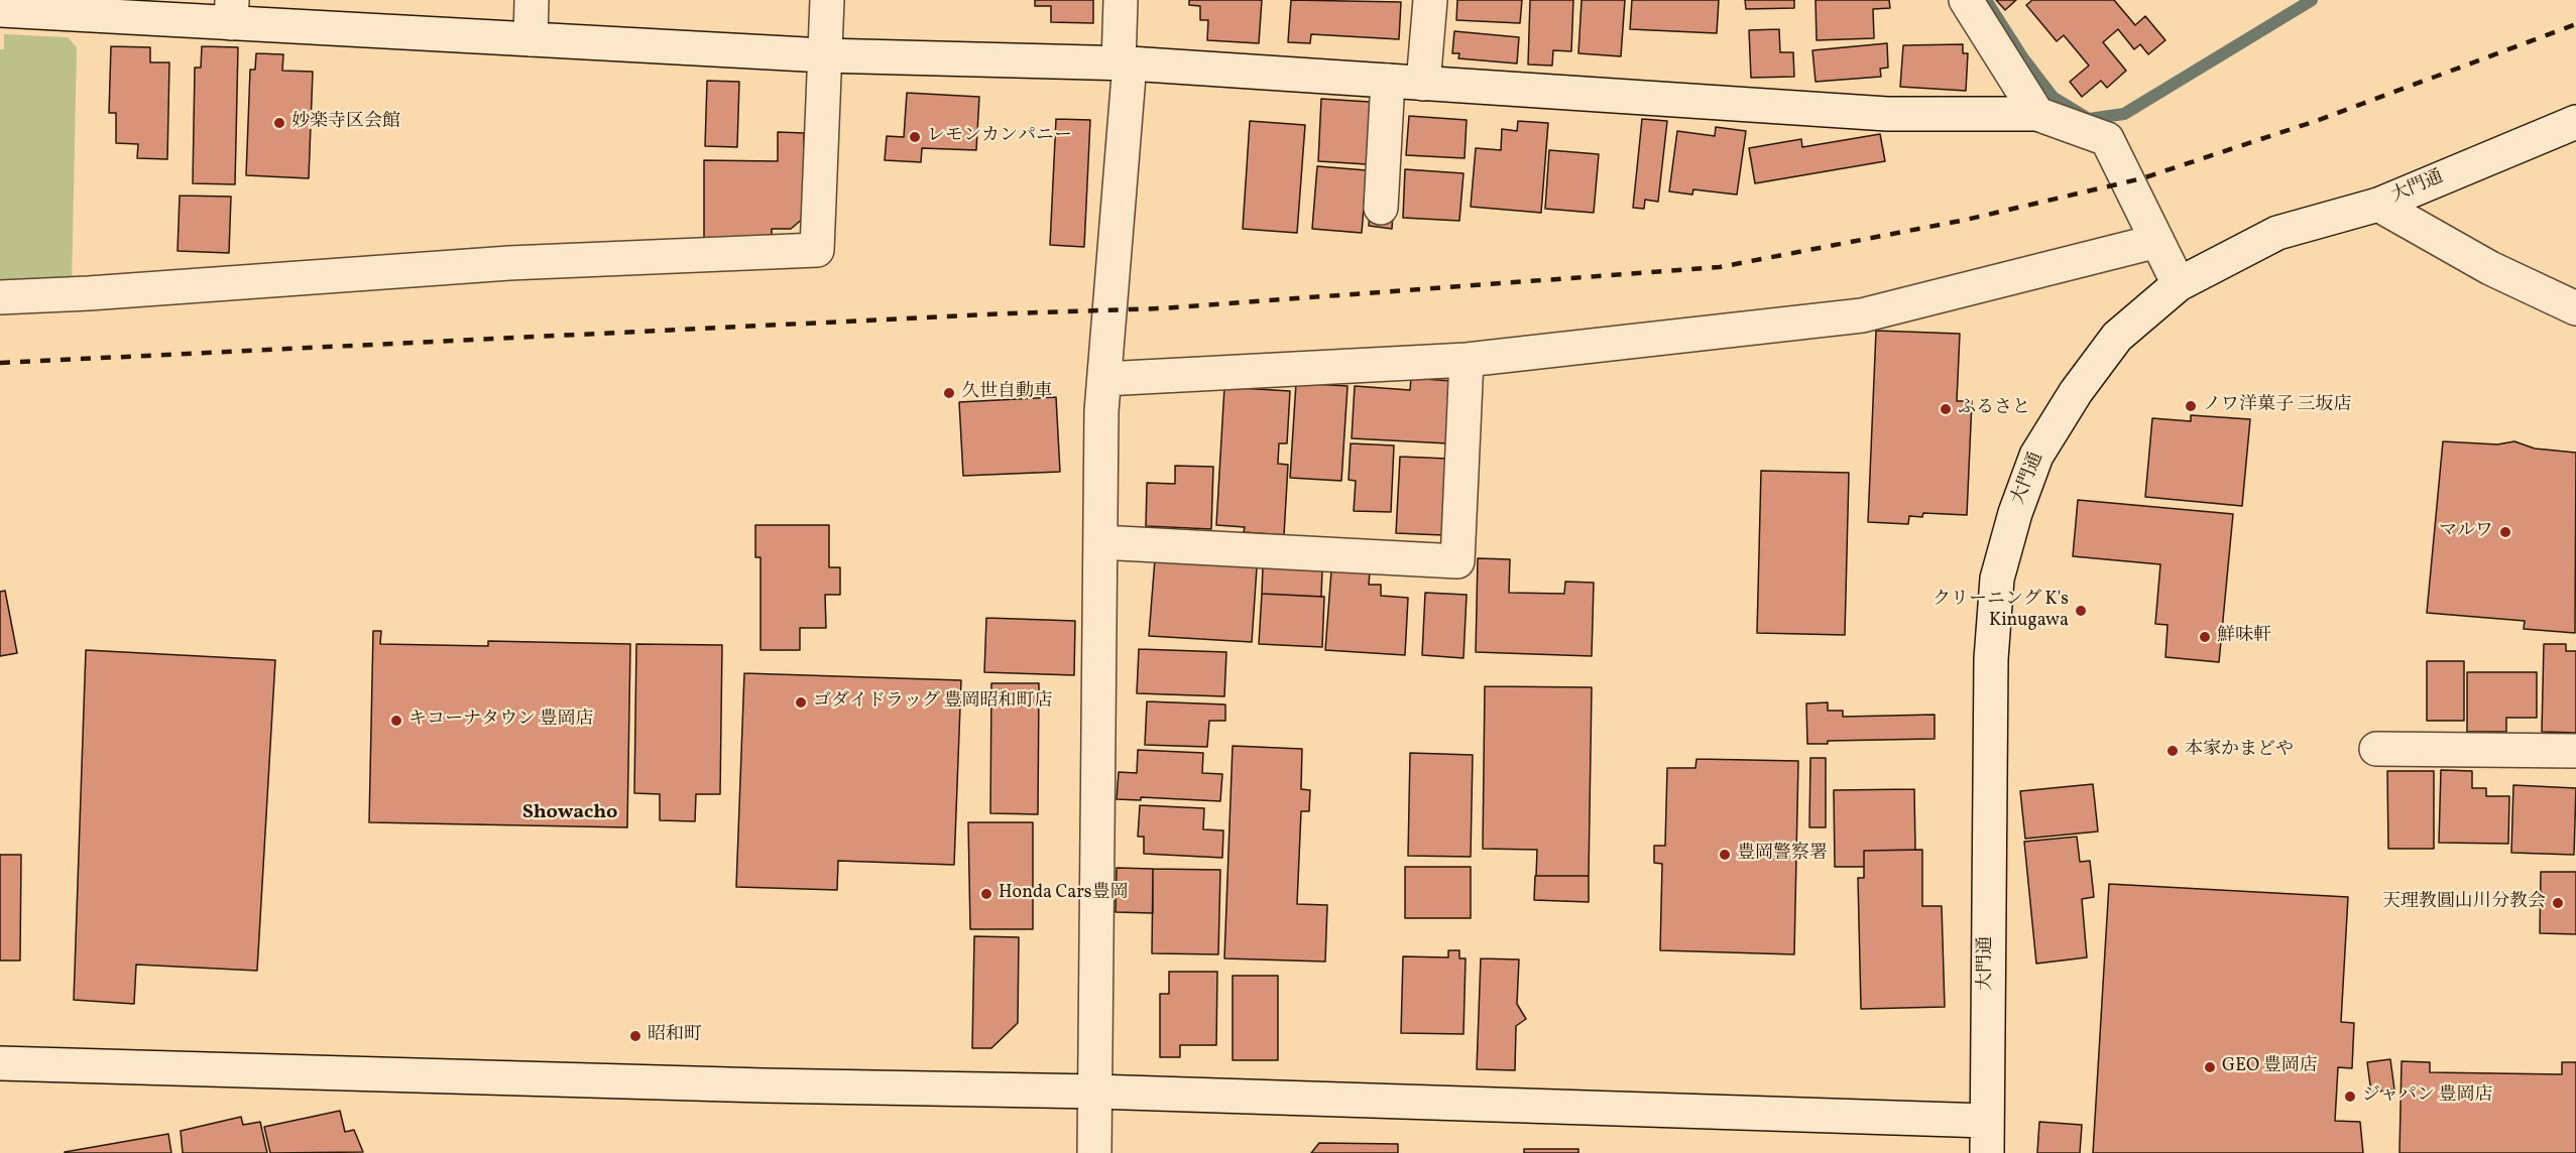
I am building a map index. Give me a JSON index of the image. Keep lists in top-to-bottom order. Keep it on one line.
{"streets":{"street":["大門通"]},"districts":["Showacho"],"places":["妙楽寺区会館","レモンカンパニー","久世自動車","ノワ洋菓子 三坂店","ふるさと","マルワ","クリーニング K's Kinugawa","鮮味軒","ゴダイドラッグ 豊岡昭和町店","キコーナタウン 豊岡店","本家かまどや","豊岡警察署","Honda Cars豊岡","天理教圓山川分教会","昭和町","GEO 豊岡店","ジャパン 豊岡店"]}
